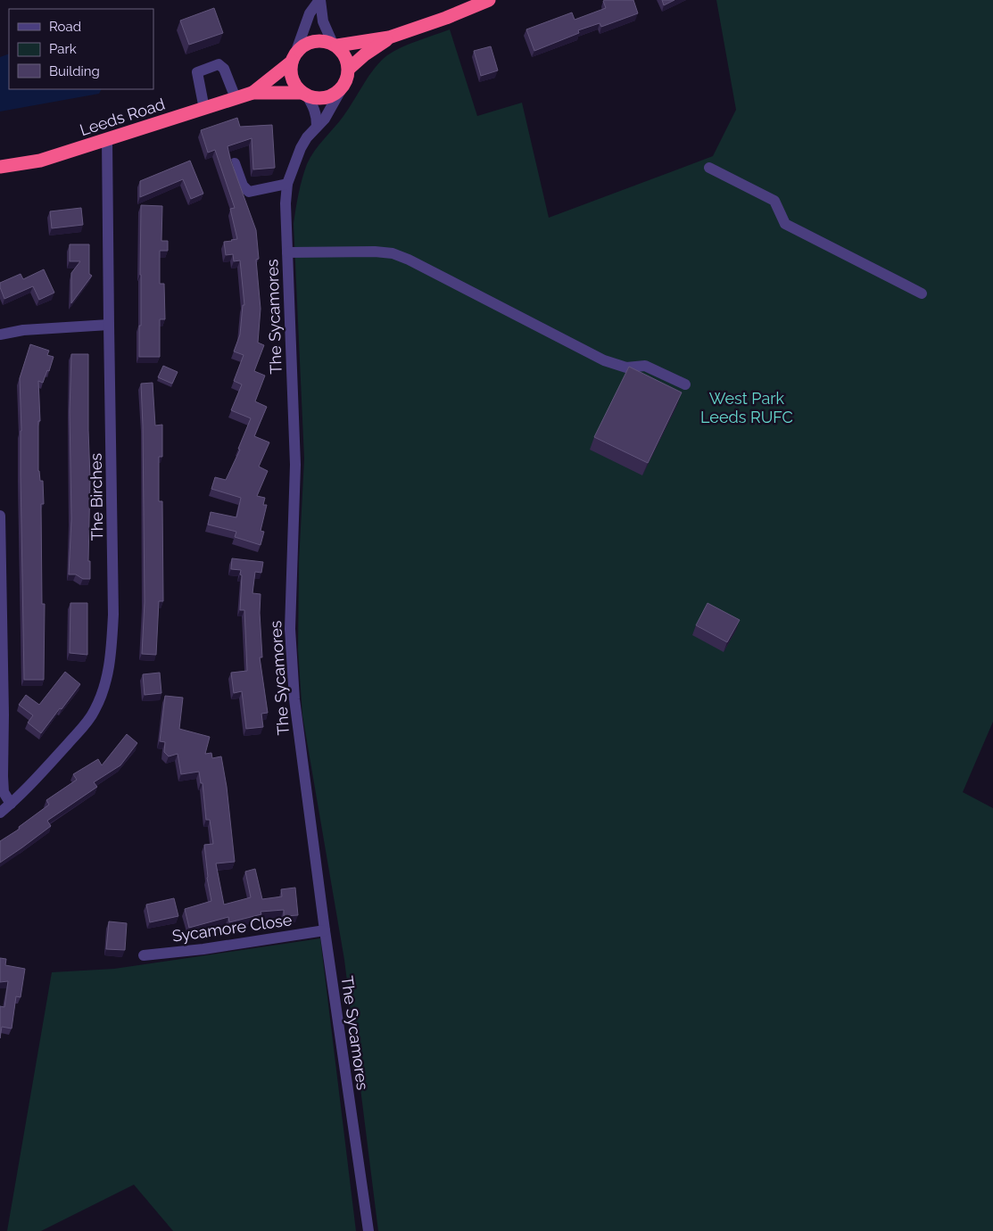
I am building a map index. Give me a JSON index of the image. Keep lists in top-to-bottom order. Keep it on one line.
{"streets":{"highway":["Leeds Road"],"street":["The Sycamores","The Birches","Sycamore Close"]},"crossings":[["Leeds Road","The Sycamores"],["Leeds Road","The Birches"],["The Sycamores","Sycamore Close"]],"parks":["West Park Leeds RUFC"],"legend":["Road","Park","Building"]}
